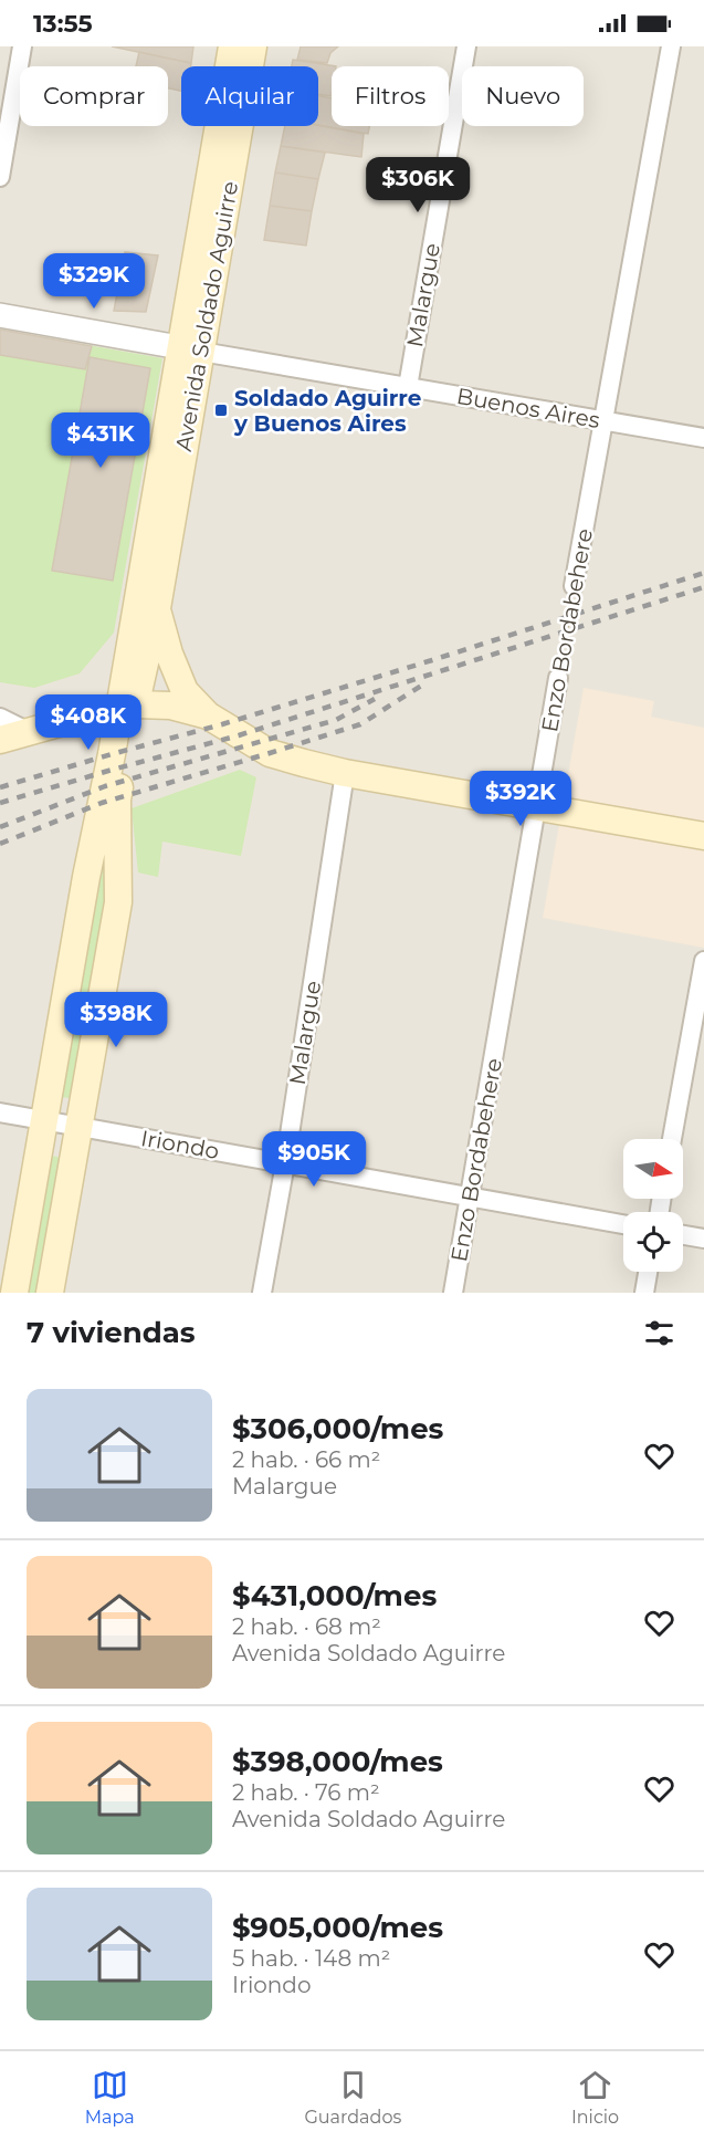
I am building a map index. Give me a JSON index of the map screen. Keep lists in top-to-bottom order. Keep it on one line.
{"streets":{"main road":["Avenida Soldado Aguirre"],"street":["Malargue","Buenos Aires","Enzo Bordabehere","Iriondo"]},"crossings":[["Malargue","Buenos Aires"],["Malargue","Iriondo"],["Avenida Soldado Aguirre","Buenos Aires"],["Avenida Soldado Aguirre","Iriondo"],["Buenos Aires","Enzo Bordabehere"],["Enzo Bordabehere","Iriondo"]],"places":{"transit":["Soldado Aguirre y Buenos Aires"]},"north":"right","page":{"status":"13:55","chip":["Comprar","Alquilar","Filtros","Nuevo"],"price":["$306K","$329K","$431K","$408K","$392K","$398K","$905K"],"heading":"7 viviendas","list":[{"name":"$306,000/mes","note":"2 hab. · 66 m² · Malargue"},{"name":"$431,000/mes","note":"2 hab. · 68 m² · Avenida Soldado Aguirre"},{"name":"$398,000/mes","note":"2 hab. · 76 m² · Avenida Soldado Aguirre"},{"name":"$905,000/mes","note":"5 hab. · 148 m² · Iriondo"}],"tabs":["Mapa","Guardados","Inicio"]}}
